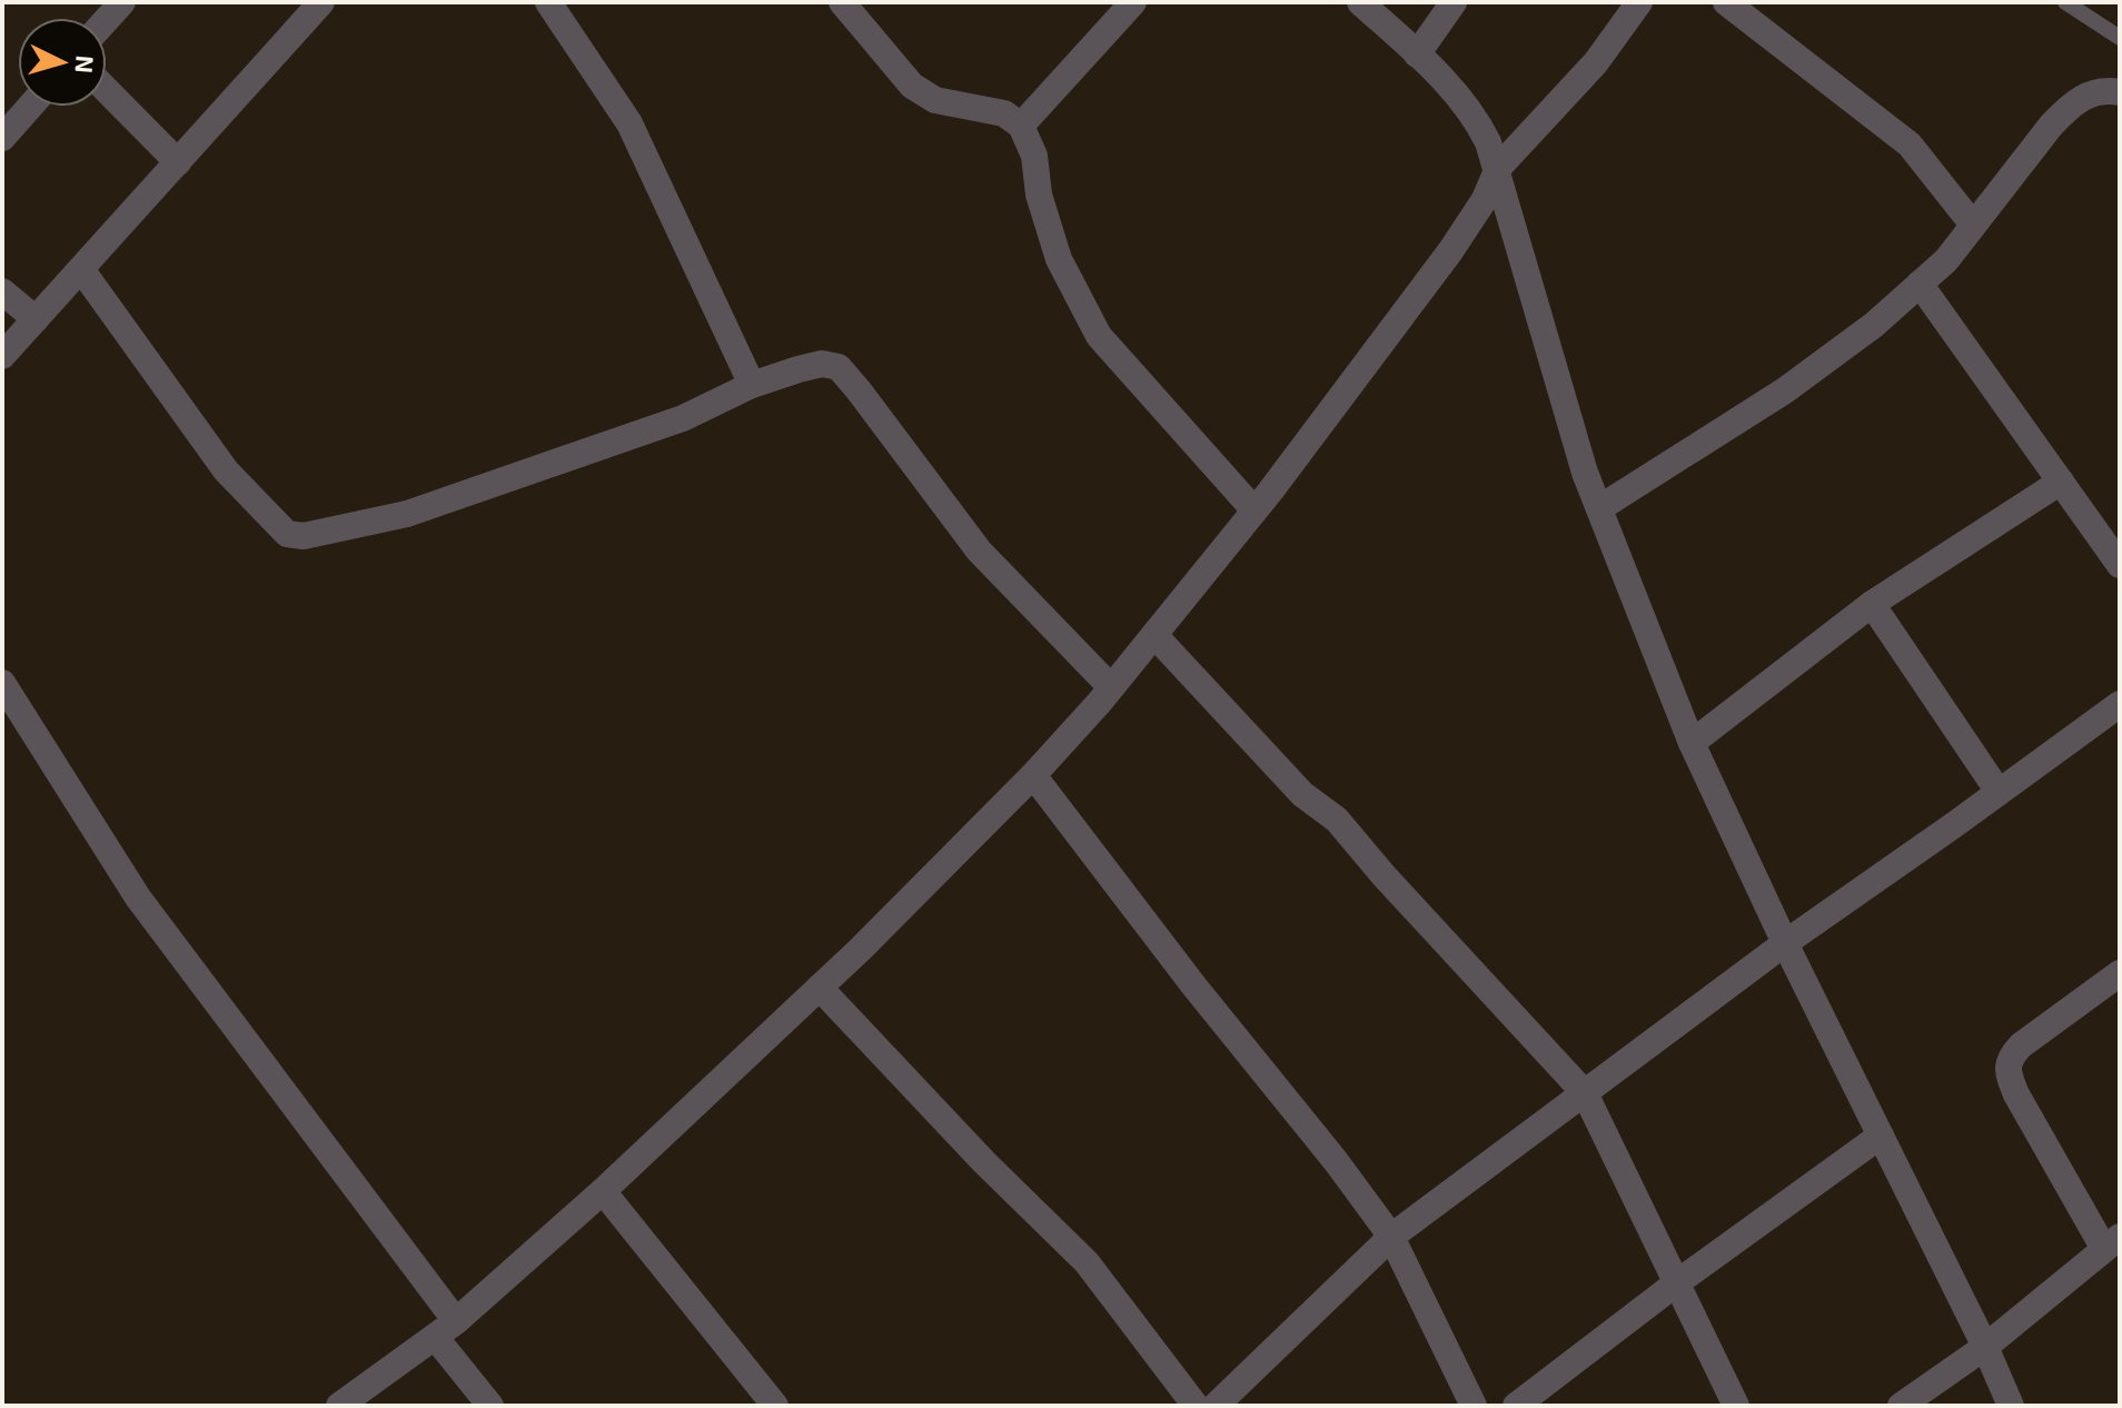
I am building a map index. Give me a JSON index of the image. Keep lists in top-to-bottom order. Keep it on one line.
{"north":"right"}
